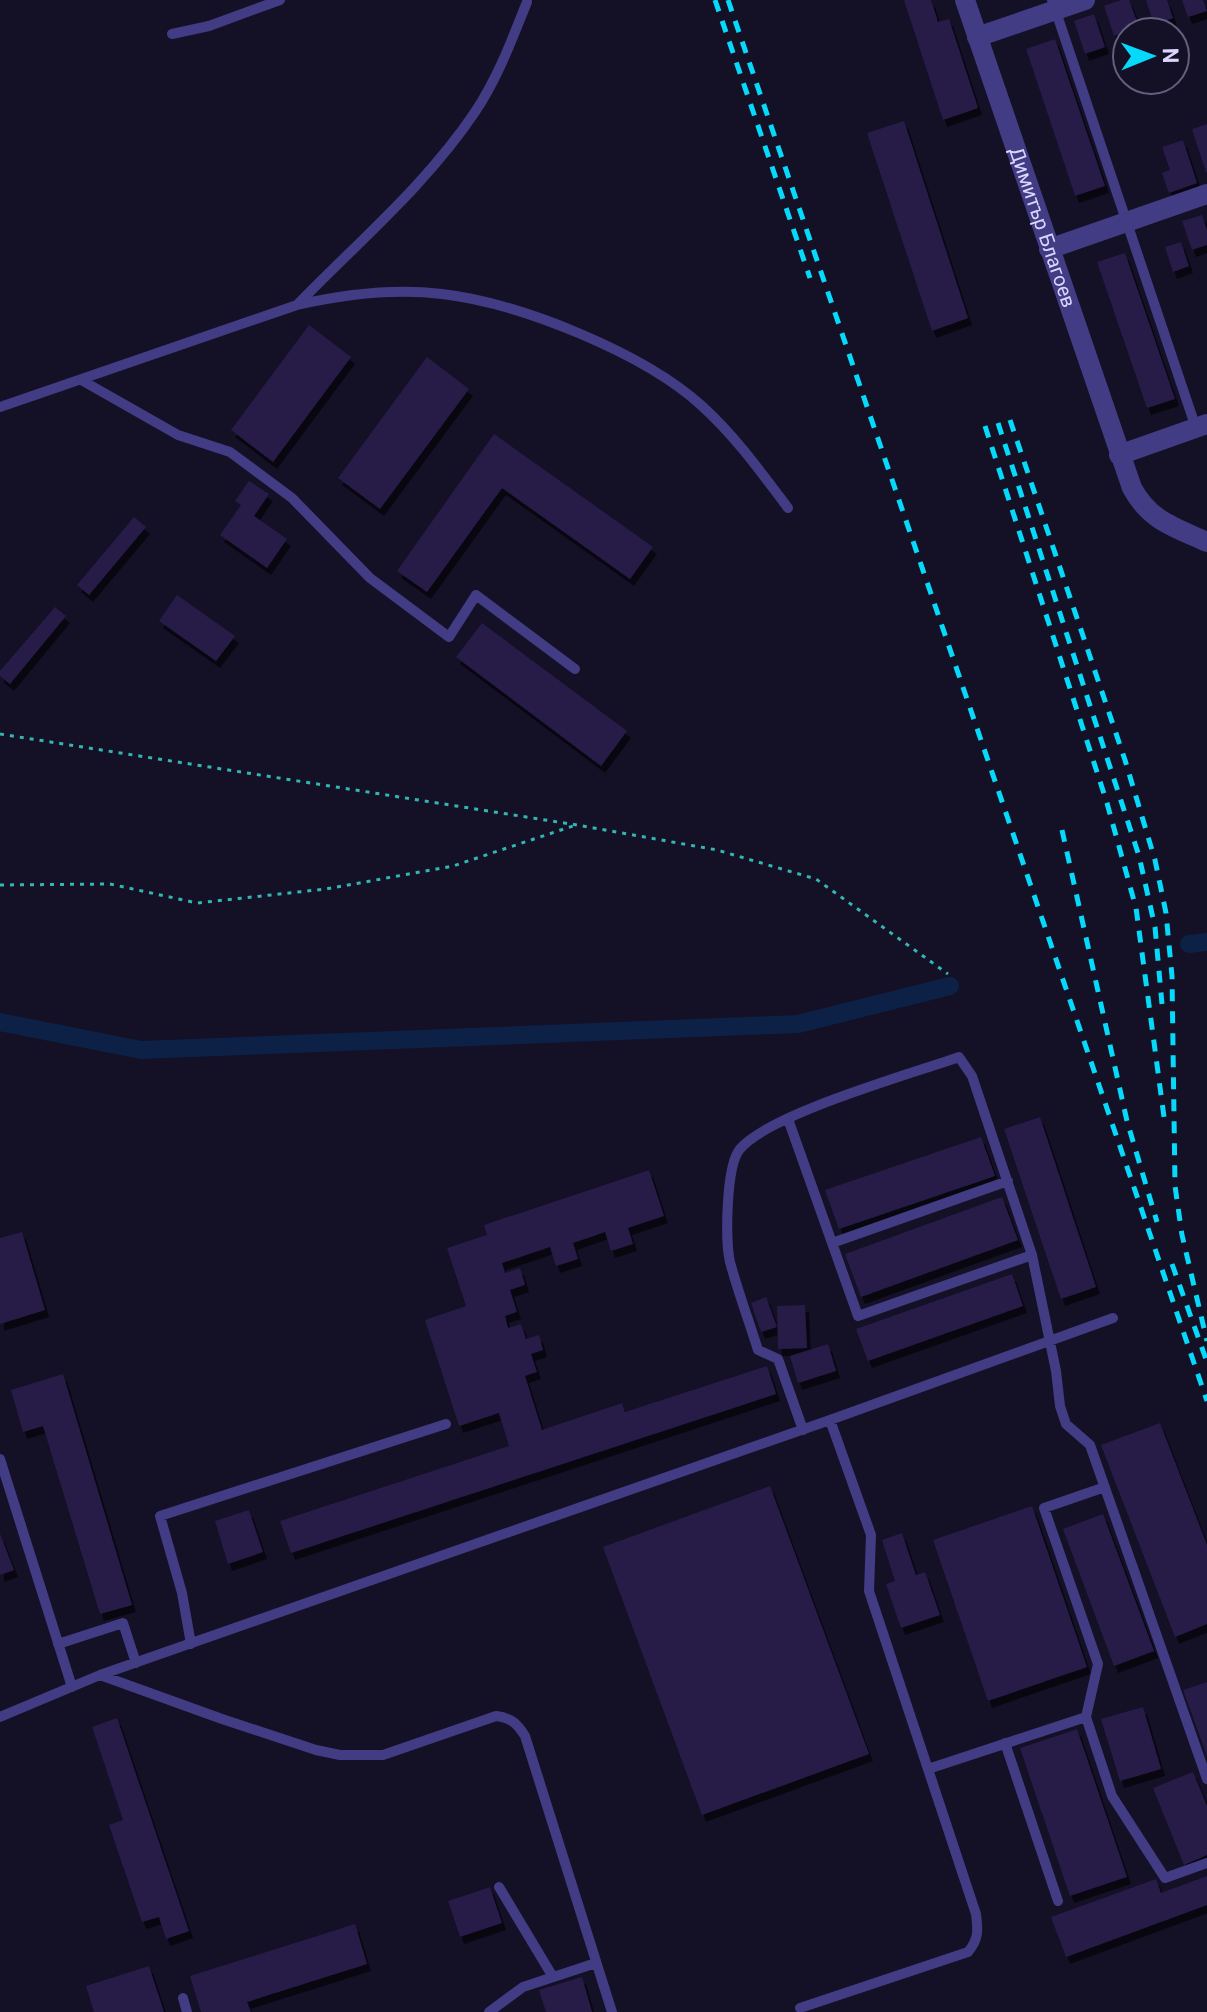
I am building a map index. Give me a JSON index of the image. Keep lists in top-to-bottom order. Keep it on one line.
{"streets":{"street":["Димитър Благоев"]},"north":"right"}
